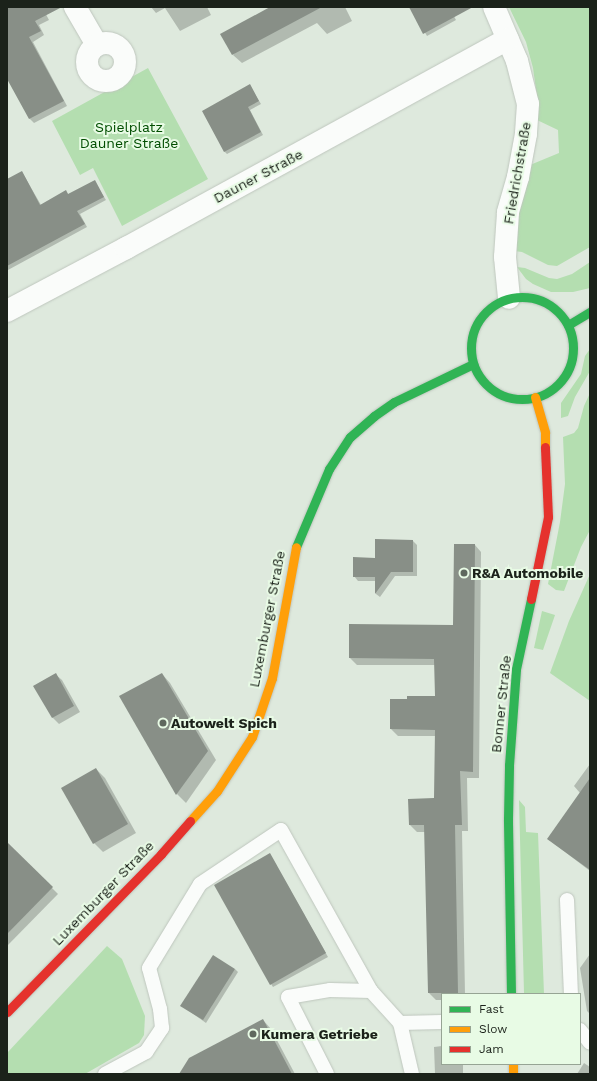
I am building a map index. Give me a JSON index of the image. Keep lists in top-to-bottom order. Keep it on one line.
{"streets":{"main road":["Luxemburger Straße","Bonner Straße"],"street":["Friedrichstraße","Dauner Straße"]},"crossings":[["Friedrichstraße","Dauner Straße"],["Friedrichstraße","Luxemburger Straße"],["Friedrichstraße","Bonner Straße"],["Luxemburger Straße","Bonner Straße"]],"parks":["Spielplatz Dauner Straße"],"places":["R&A Automobile","Autowelt Spich","Kumera Getriebe"],"legend":["Fast","Slow","Jam"]}
